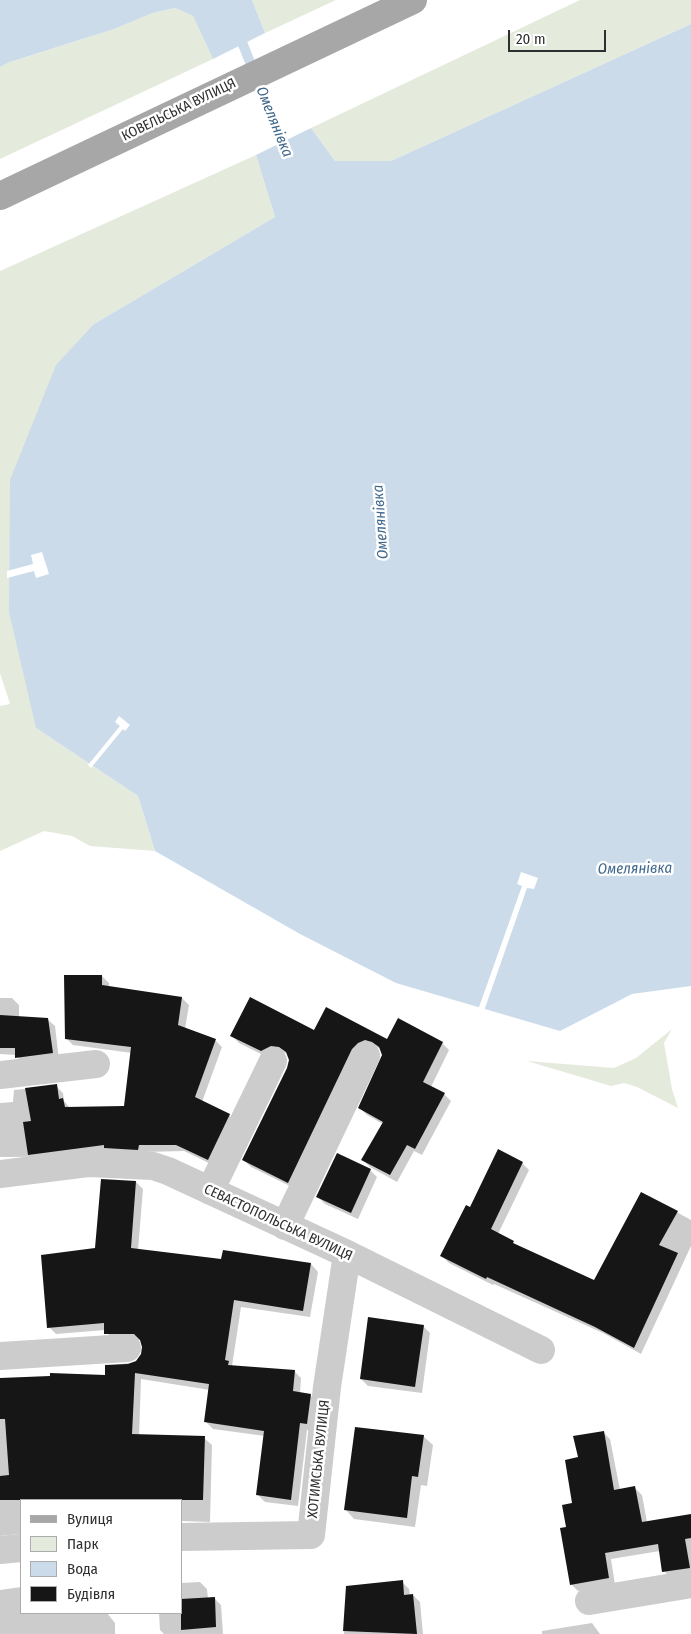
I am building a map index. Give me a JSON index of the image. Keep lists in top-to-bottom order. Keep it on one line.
{"streets":{"main road":["КОВЕЛЬСЬКА ВУЛИЦЯ"],"street":["СЕВАСТОПОЛЬСЬКА ВУЛИЦЯ","ХОТИМСЬКА ВУЛИЦЯ"]},"crossings":[["СЕВАСТОПОЛЬСЬКА ВУЛИЦЯ","ХОТИМСЬКА ВУЛИЦЯ"]],"water":["Омелянівка"],"legend":["Вулиця","Парк","Вода","Будівля"],"scale_bar":"20 m"}
